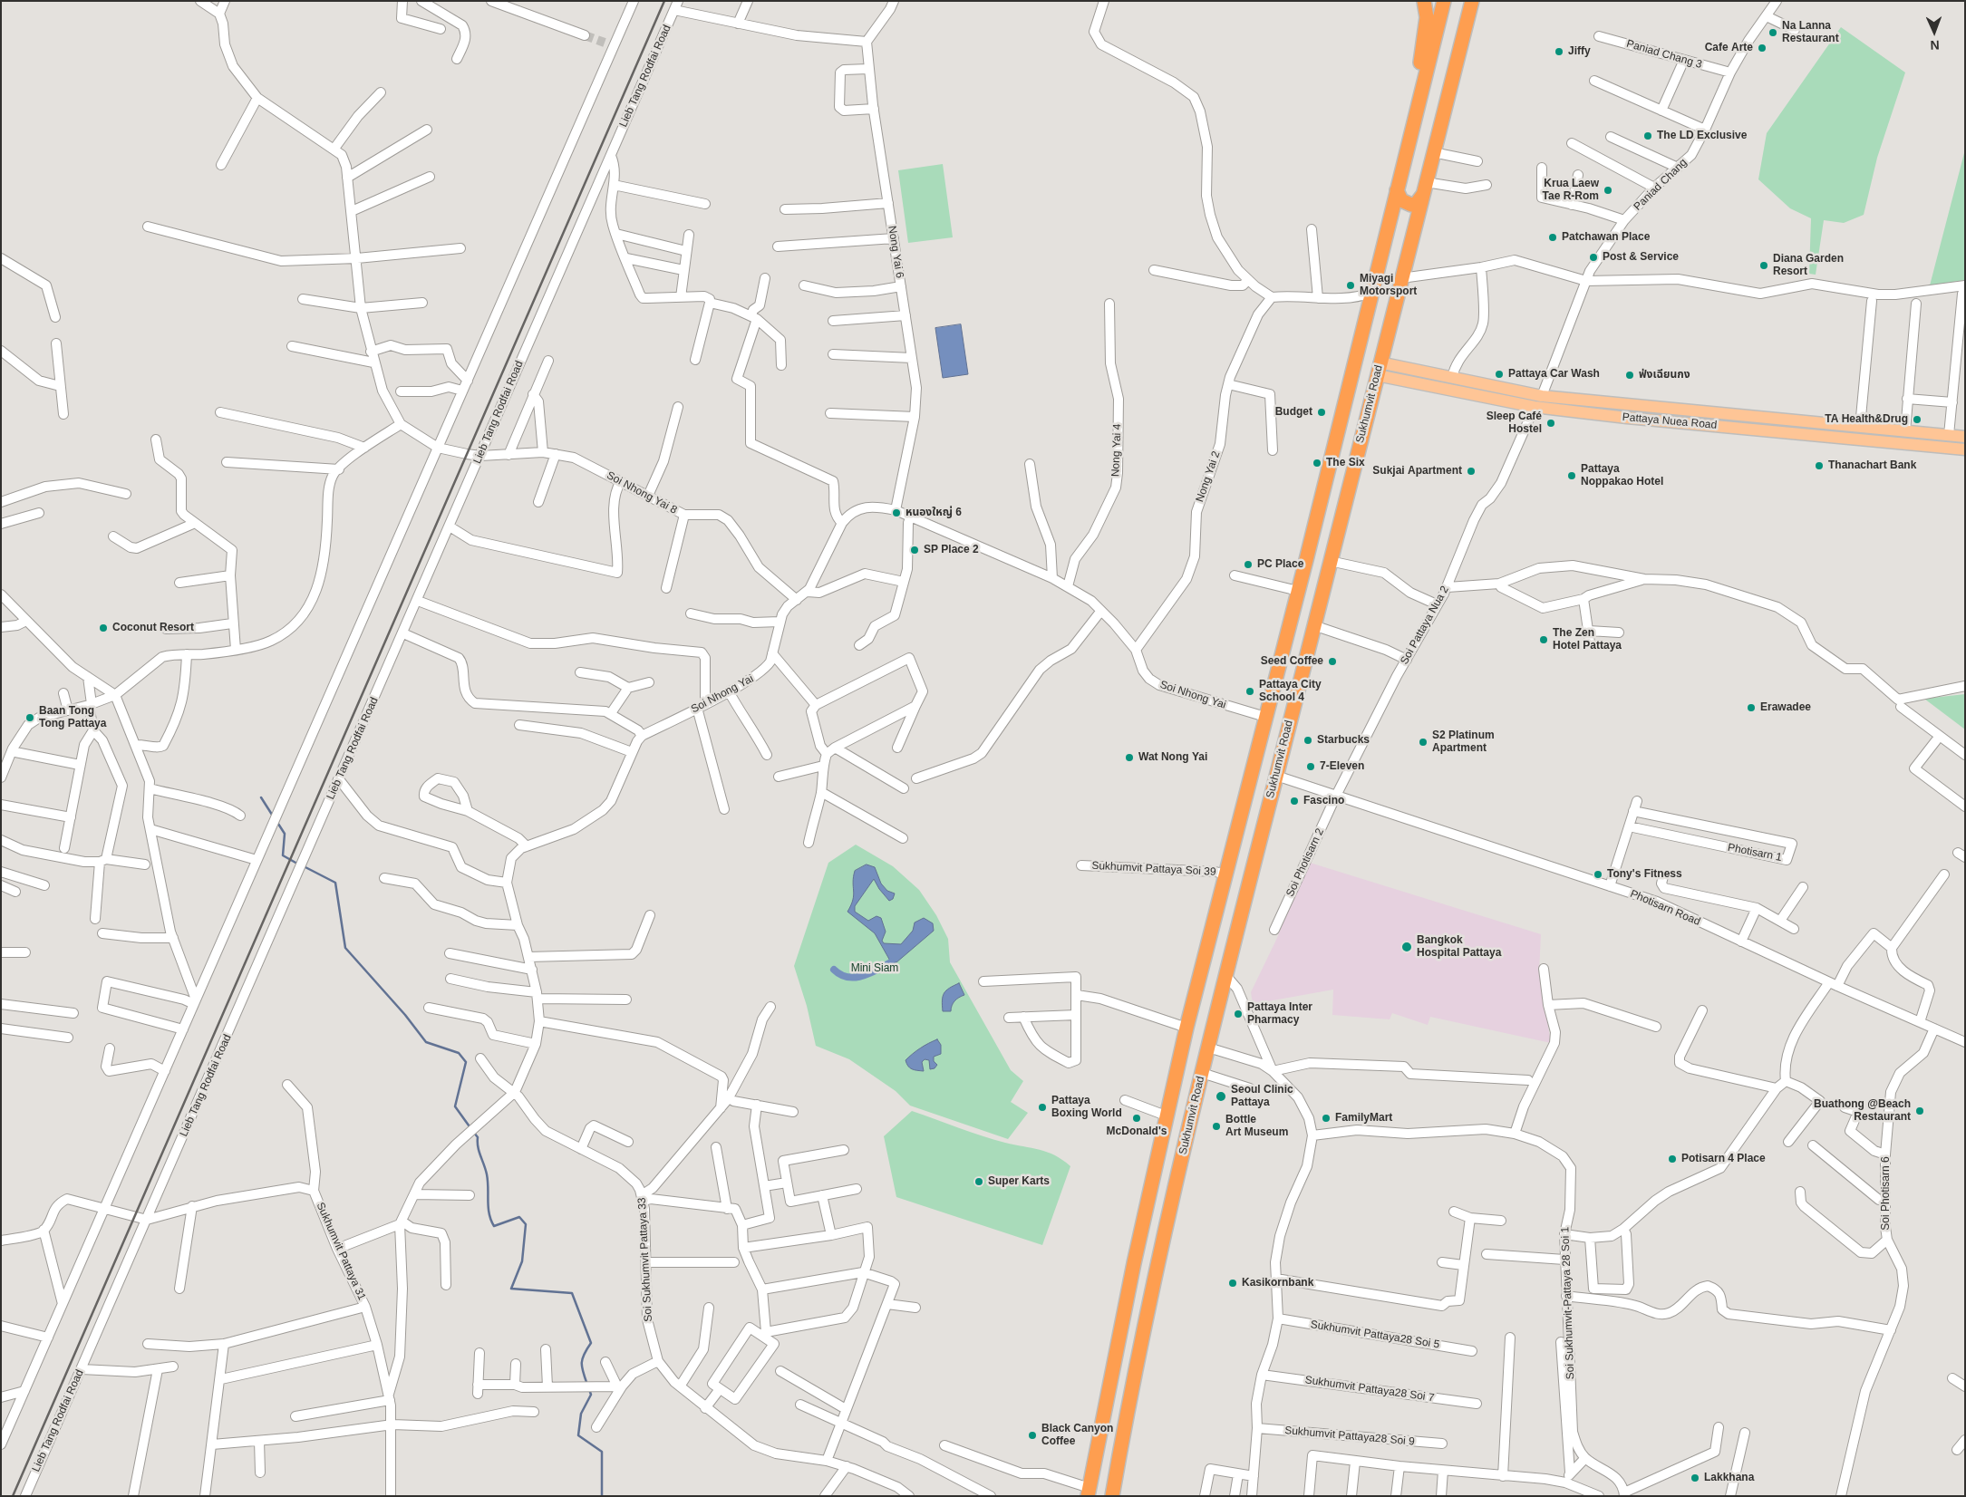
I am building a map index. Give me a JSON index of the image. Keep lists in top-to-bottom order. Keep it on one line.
{"streets":{"highway":["Sukhumvit Road"],"main road":["Pattaya Nuea Road"],"street":["Paniad Chang 3","Lieb Tang Rodfai Road","Paniad Chang","Nong Yai 6","Nong Yai 4","Nong Yai 2","Soi Nhong Yai 8","Soi Pattaya Nua 2","Soi Nhong Yai","Photisarn 1","Soi Photisarn 2","Sukhumvit Pattaya Soi 39","Photisarn Road","Soi Photisarn 6","Sukhumvit Pattaya 31","Soi Sukhumvit Pattaya 33","Soi Sukhumvit-Pattaya 28 Soi 1","Sukhumvit Pattaya28 Soi 5","Sukhumvit Pattaya28 Soi 7","Sukhumvit Pattaya28 Soi 9"]},"crossings":[["Paniad Chang 3","Paniad Chang"],["Lieb Tang Rodfai Road","Soi Nhong Yai 8"],["Lieb Tang Rodfai Road","Sukhumvit Pattaya 31"],["Paniad Chang","Pattaya Nuea Road"],["Nong Yai 6","Soi Nhong Yai"],["Sukhumvit Road","Pattaya Nuea Road"],["Sukhumvit Road","Photisarn Road"],["Pattaya Nuea Road","Soi Pattaya Nua 2"],["Nong Yai 4","Soi Nhong Yai"],["Nong Yai 2","Soi Nhong Yai"],["Soi Nhong Yai 8","Soi Nhong Yai"],["Soi Pattaya Nua 2","Soi Photisarn 2"],["Soi Pattaya Nua 2","Photisarn Road"],["Soi Photisarn 2","Photisarn Road"],["Photisarn Road","Soi Photisarn 6"]],"parks":["Mini Siam"],"places":["Na Lanna Restaurant","Cafe Arte","Jiffy","The LD Exclusive","Krua Laew Tae R-Rom","Patchawan Place","Post & Service","Diana Garden Resort","Miyagi Motorsport","Pattaya Car Wash","ฟ่งเฉียนกง","Budget","TA Health&Drug","Sleep Café Hostel","The Six","Thanachart Bank","Sukjai Apartment","Pattaya Noppakao Hotel","หนองใหญ่ 6","SP Place 2","PC Place","Coconut Resort","The Zen Hotel Pattaya","Seed Coffee","Pattaya City School 4","Erawadee","Baan Tong Tong Pattaya","Starbucks","S2 Platinum Apartment","Wat Nong Yai","7-Eleven","Fascino","Tony's Fitness","Bangkok Hospital Pattaya","Pattaya Inter Pharmacy","Seoul Clinic Pattaya","Pattaya Boxing World","Buathong @Beach Restaurant","McDonald's","FamilyMart","Bottle Art Museum","Potisarn 4 Place","Super Karts","Kasikornbank","Black Canyon Coffee","Lakkhana"],"north":"bottom"}
